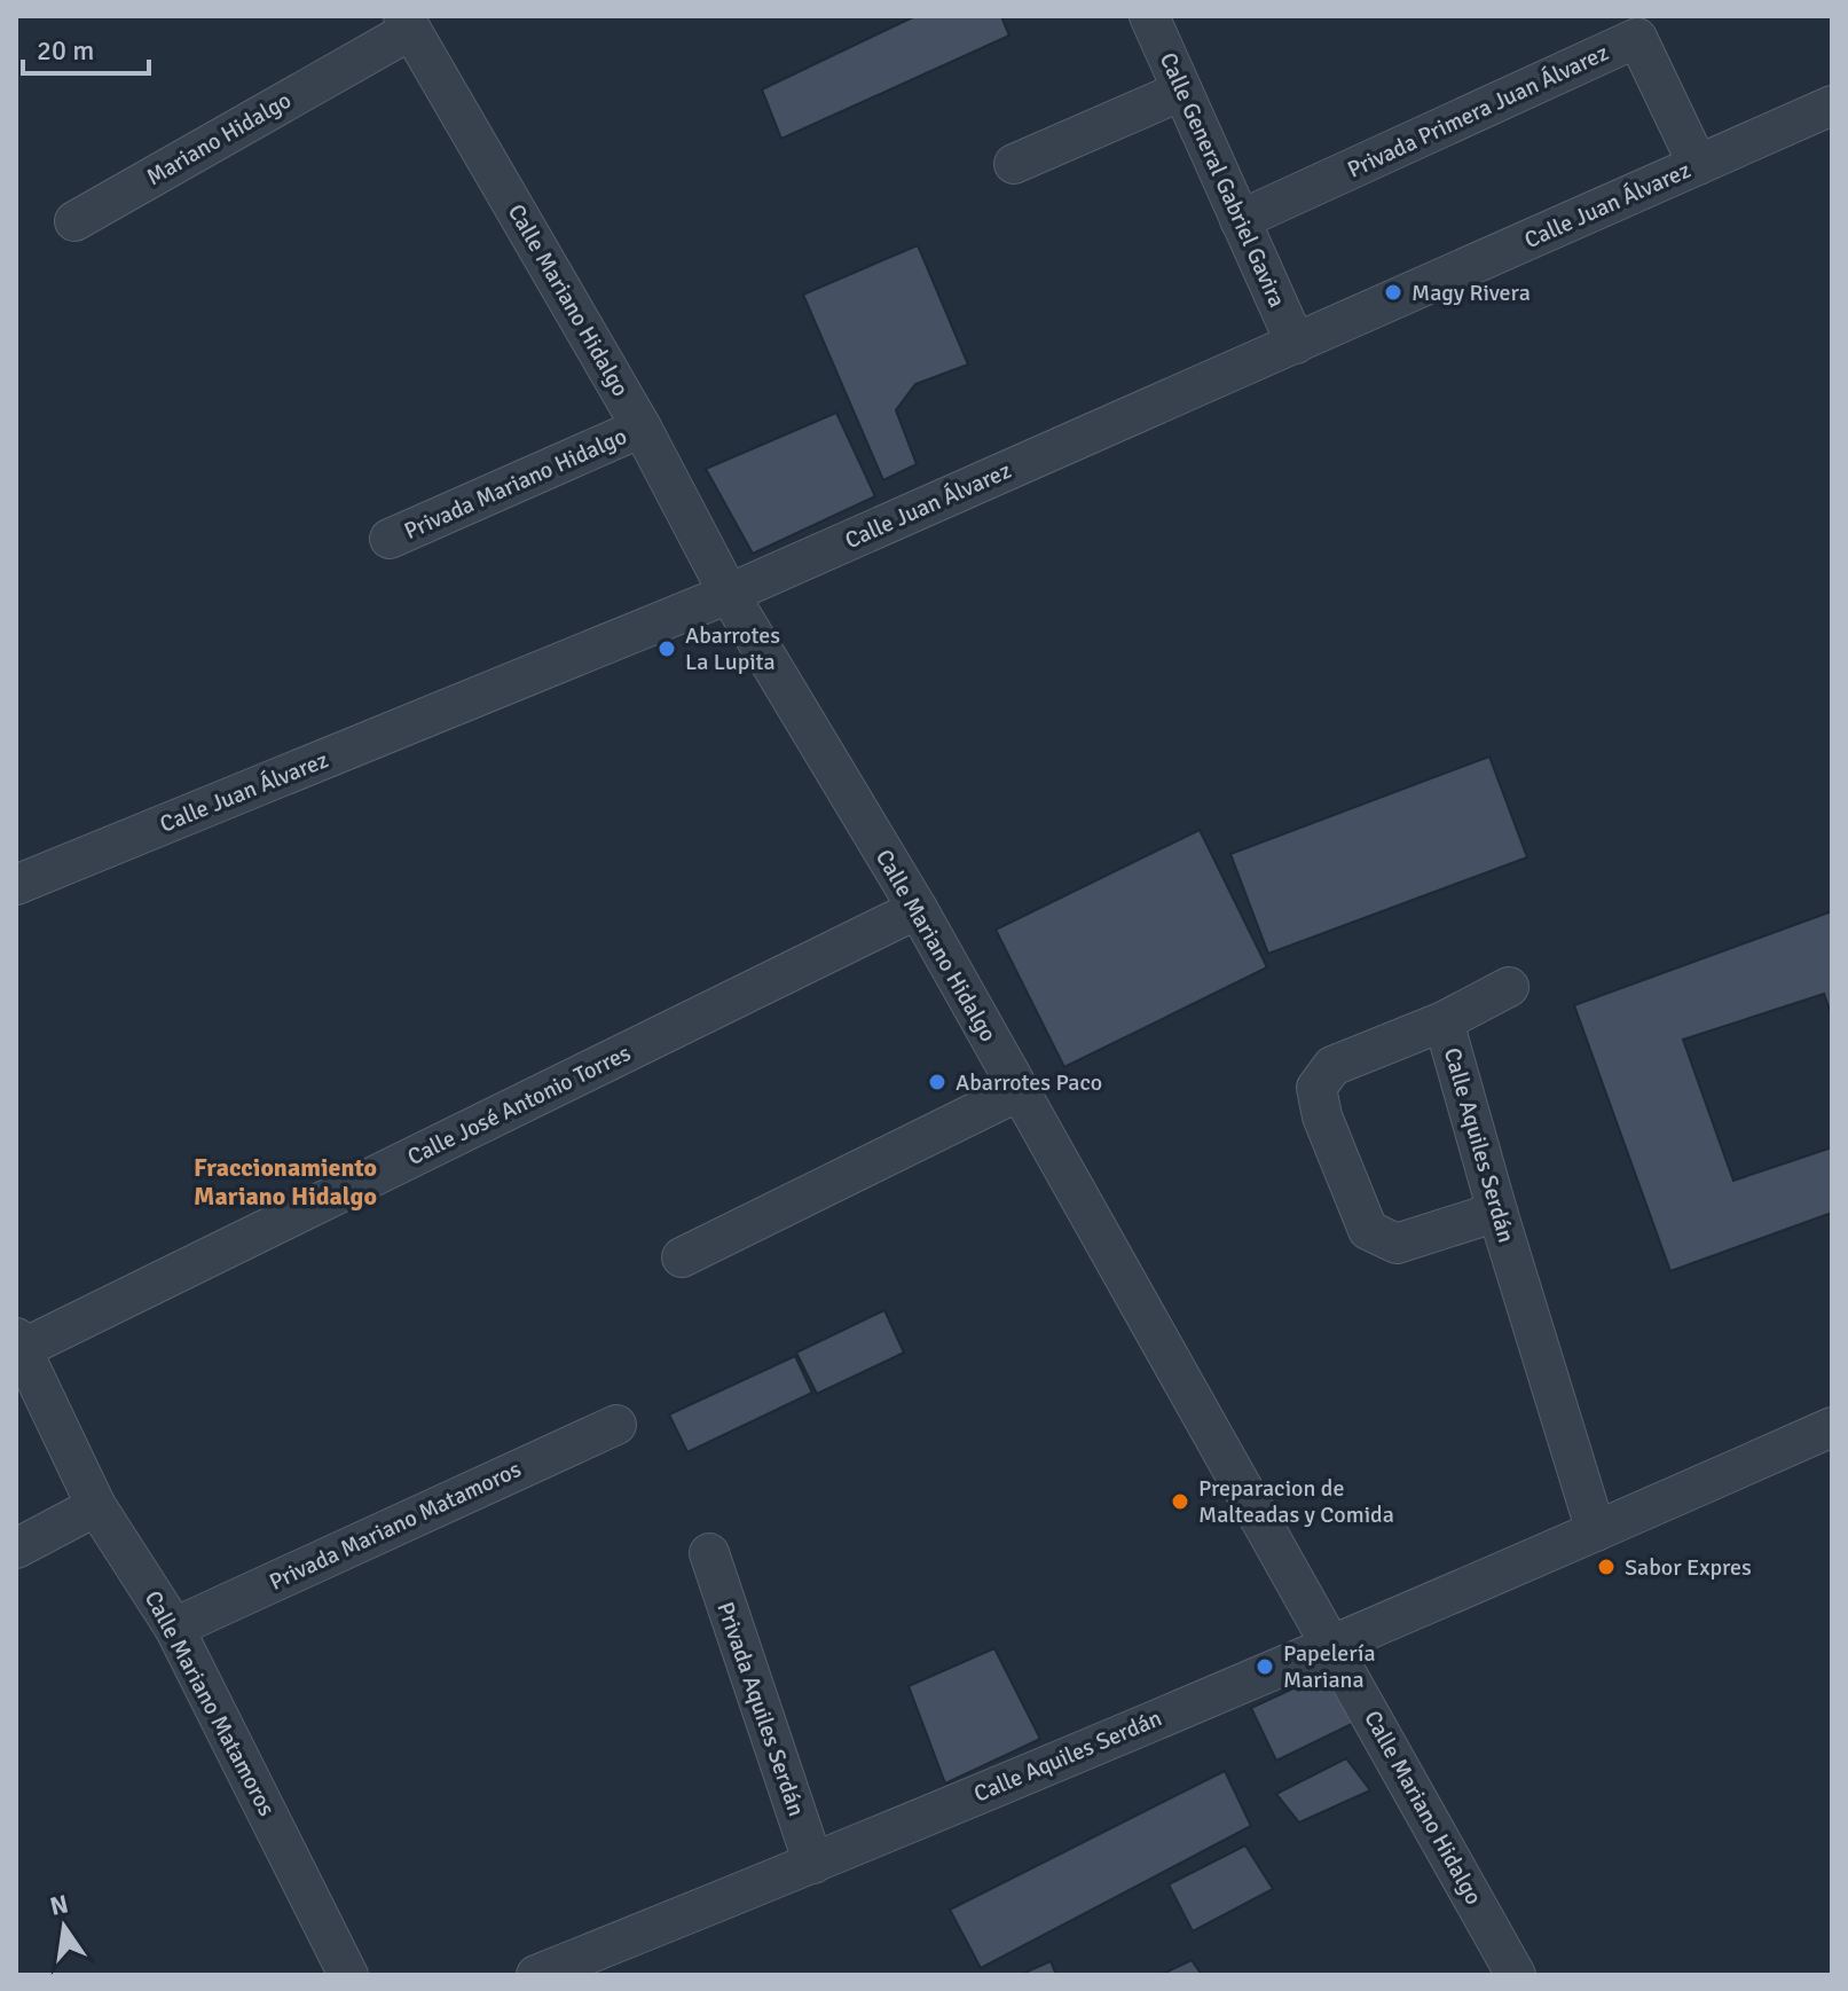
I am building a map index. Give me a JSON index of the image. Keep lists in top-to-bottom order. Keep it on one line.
{"streets":{"street":["Privada Primera Juan Álvarez","Mariano Hidalgo","Calle General Gabriel Gavira","Calle Juan Álvarez","Calle Mariano Hidalgo","Privada Mariano Hidalgo","Calle José Antonio Torres","Calle Aquiles Serdán","Privada Mariano Matamoros","Calle Mariano Matamoros","Privada Aquiles Serdán"]},"crossings":[["Privada Primera Juan Álvarez","Calle General Gabriel Gavira"],["Privada Primera Juan Álvarez","Calle Juan Álvarez"],["Mariano Hidalgo","Calle Mariano Hidalgo"],["Calle General Gabriel Gavira","Calle Juan Álvarez"],["Calle Juan Álvarez","Calle Mariano Hidalgo"],["Calle Mariano Hidalgo","Privada Mariano Hidalgo"],["Calle Mariano Hidalgo","Calle José Antonio Torres"],["Calle Mariano Hidalgo","Calle Aquiles Serdán"],["Calle José Antonio Torres","Calle Mariano Matamoros"],["Calle Aquiles Serdán","Privada Aquiles Serdán"],["Privada Mariano Matamoros","Calle Mariano Matamoros"]],"districts":["Fraccionamiento Mariano Hidalgo"],"places":["Magy Rivera","Abarrotes La Lupita","Abarrotes Paco","Preparacion de Malteadas y Comida","Sabor Expres","Papelería Mariana"],"scale_bar":"20 m","north":"top"}
